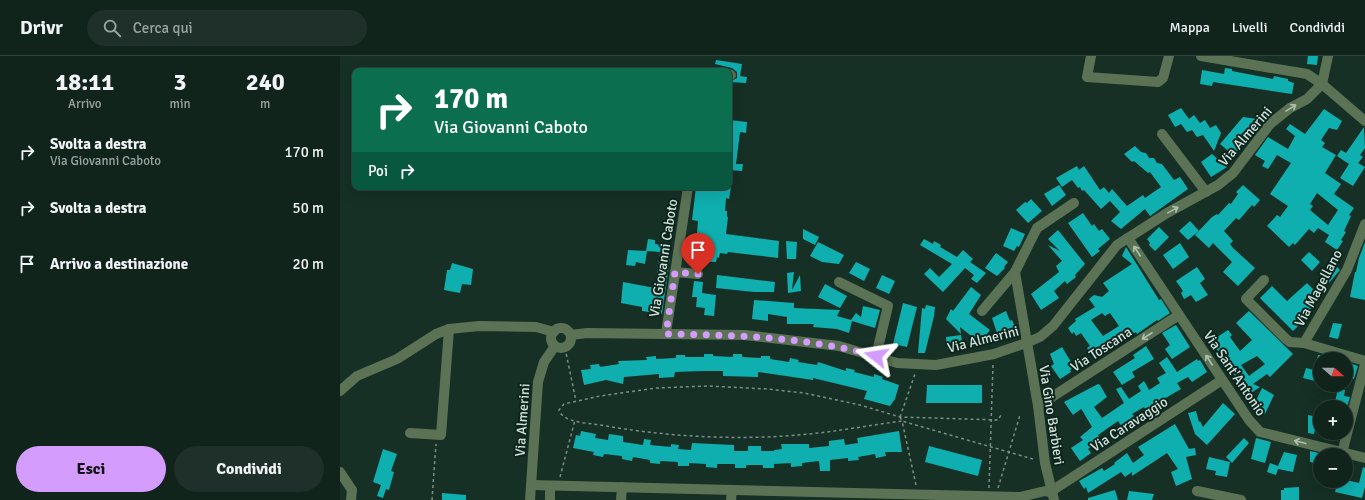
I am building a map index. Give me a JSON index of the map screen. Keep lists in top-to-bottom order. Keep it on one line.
{"streets":{"street":["Via Almerini","Via Giovanni Caboto","Via Magellano","Via Toscana","Via Sant'Antonio","Via Gino Barbieri","Via Caravaggio"]},"crossings":[["Via Almerini","Via Giovanni Caboto"],["Via Almerini","Via Sant'Antonio"],["Via Almerini","Via Gino Barbieri"],["Via Toscana","Via Sant'Antonio"],["Via Toscana","Via Gino Barbieri"],["Via Sant'Antonio","Via Caravaggio"],["Via Gino Barbieri","Via Caravaggio"]],"one_way":["Via Toscana","Via Sant'Antonio"],"north":"right","page":{"header":"Drivr","search":"Cerca qui","nav":["Mappa","Livelli","Condividi"],"eta":["18:11","Arrivo","3","min","240","m"],"turn":["170 m","Via Giovanni Caboto"],"list":[{"name":"Svolta a destra","note":"Via Giovanni Caboto","value":"170 m"},{"name":"Svolta a destra","value":"50 m"},{"name":"Arrivo a destinazione","value":"20 m"}],"then":"Poi","map_buttons":["+","−"],"buttons":["Esci","Condividi"]}}
